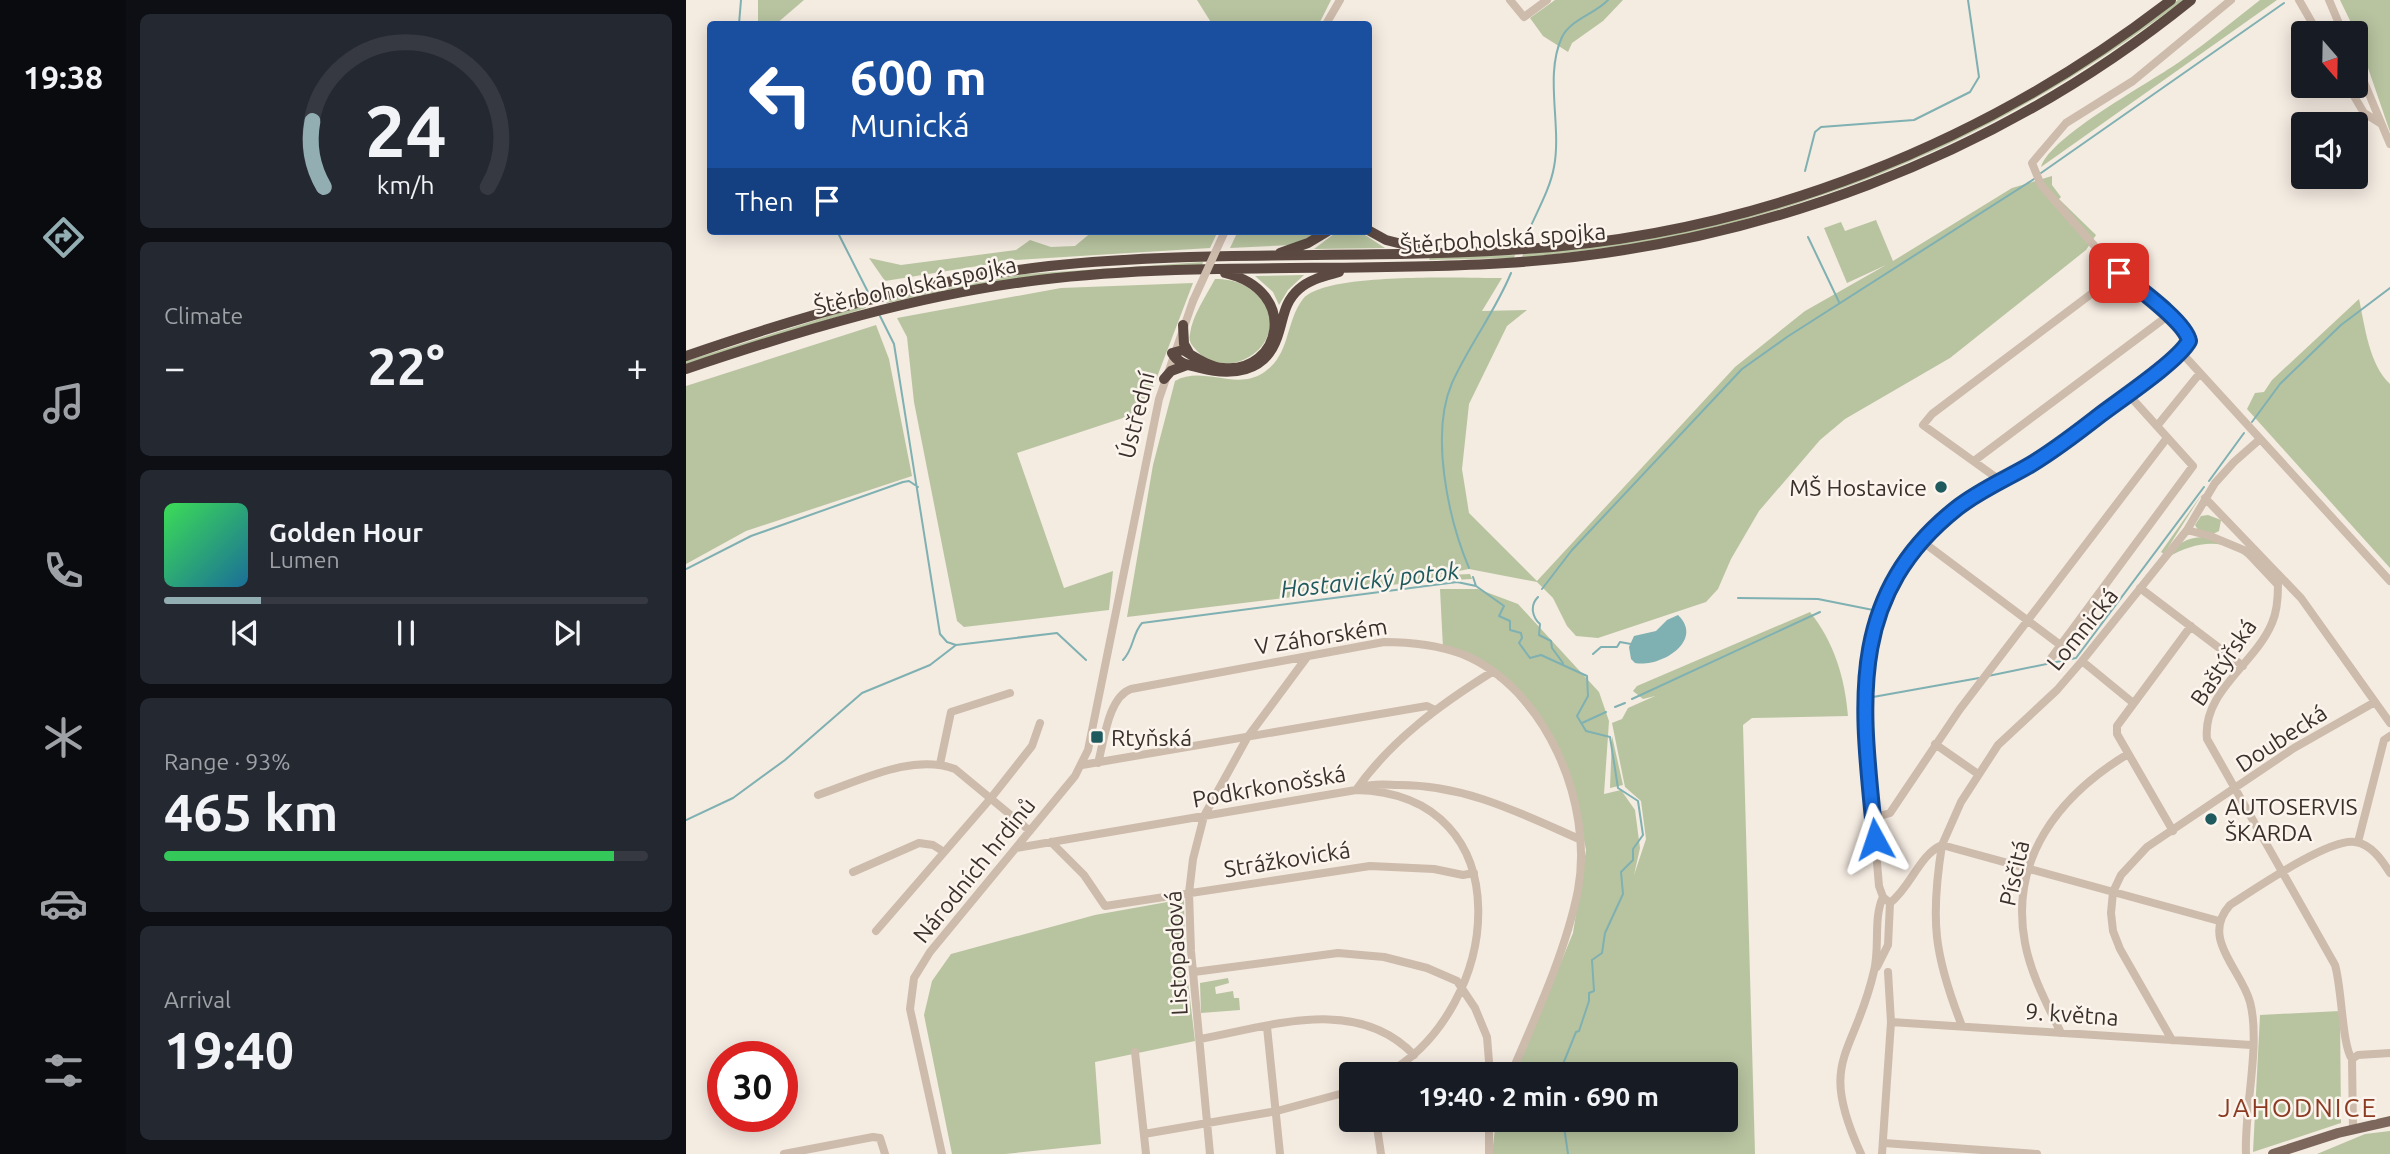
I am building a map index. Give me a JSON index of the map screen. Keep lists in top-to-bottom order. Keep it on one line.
{"streets":{"highway":["Štěrboholská spojka"],"street":["Ústřední","Lomnická","V Záhorském","Baštýřská","Doubecká","Podkrkonošská","Strážkovická","Národních hrdinů","Písčitá","Listopadová","9. května"]},"crossings":[["Ústřední","Národních hrdinů"],["Lomnická","Baštýřská"],["V Záhorském","Listopadová"],["Baštýřská","Doubecká"],["Podkrkonošská","Strážkovická"],["Podkrkonošská","Národních hrdinů"],["Podkrkonošská","Listopadová"],["Strážkovická","Listopadová"],["Písčitá","9. května"]],"districts":["JAHODNICE"],"water":["Hostavický potok"],"places":{"other":["MŠ Hostavice","AUTOSERVIS ŠKARDA"],"transit":["Rtyňská"]},"north":"bottom","page":{"tabs":"19:38","turn":["600 m","Munická"],"then":"Then","tile":["Climate",["Range · 93%","465 km"],["Arrival","19:40"]],"heat":["−","22°","+"],"song":["Golden Hour","Lumen"],"limit":"30","trip":"19:40 · 2 min · 690 m","gauge":["24","km/h"]}}
